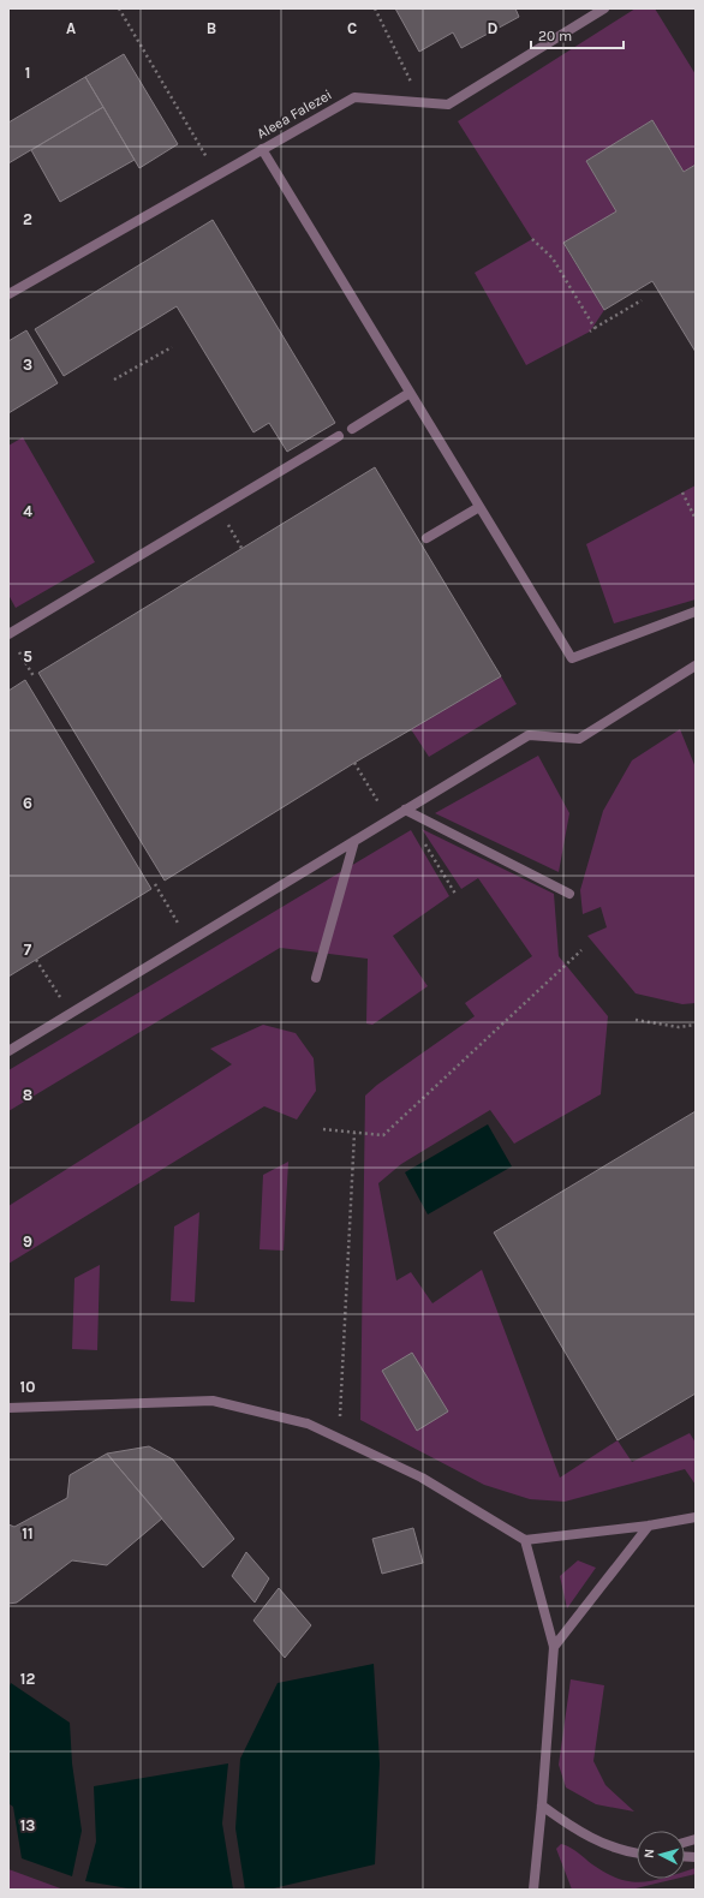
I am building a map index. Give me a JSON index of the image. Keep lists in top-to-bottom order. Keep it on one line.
{"streets":{"street":["Aleea Falezei"]},"scale_bar":"20 m","north":"left","grid":{"columns":["A","B","C","D"],"rows":["1","2","3","4","5","6","7","8","9","10","11","12","13"]}}
